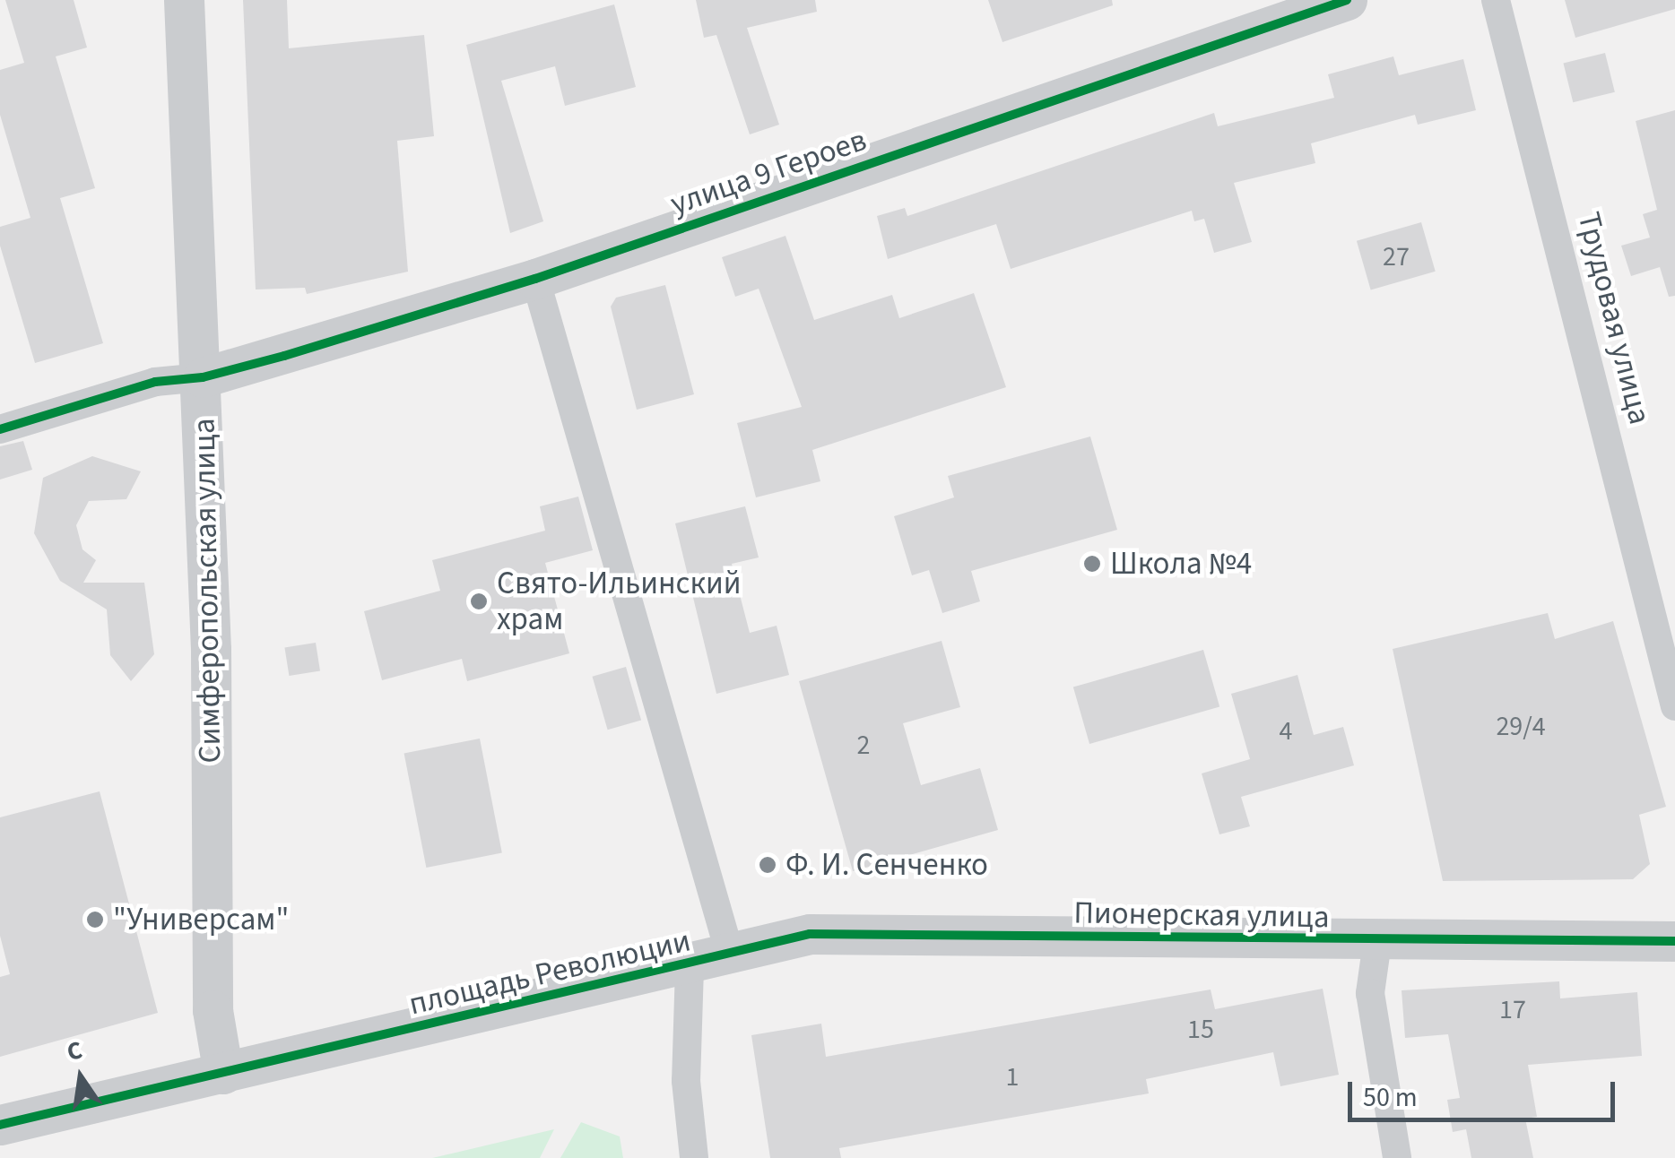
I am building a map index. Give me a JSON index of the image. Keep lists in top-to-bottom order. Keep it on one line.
{"streets":{"street":["улица 9 Героев","Трудовая улица","Симферопольская улица","Пионерская улица","площадь Революции"]},"crossings":[["улица 9 Героев","Симферопольская улица"],["Симферопольская улица","площадь Революции"],["Пионерская улица","площадь Революции"]],"places":["Школа №4","Свято-Ильинский храм","Ф. И. Сенченко","\"Универсам\""],"house_numbers":["27","29/4","4","2","17","15","1"],"scale_bar":"50 m","north":"top"}
